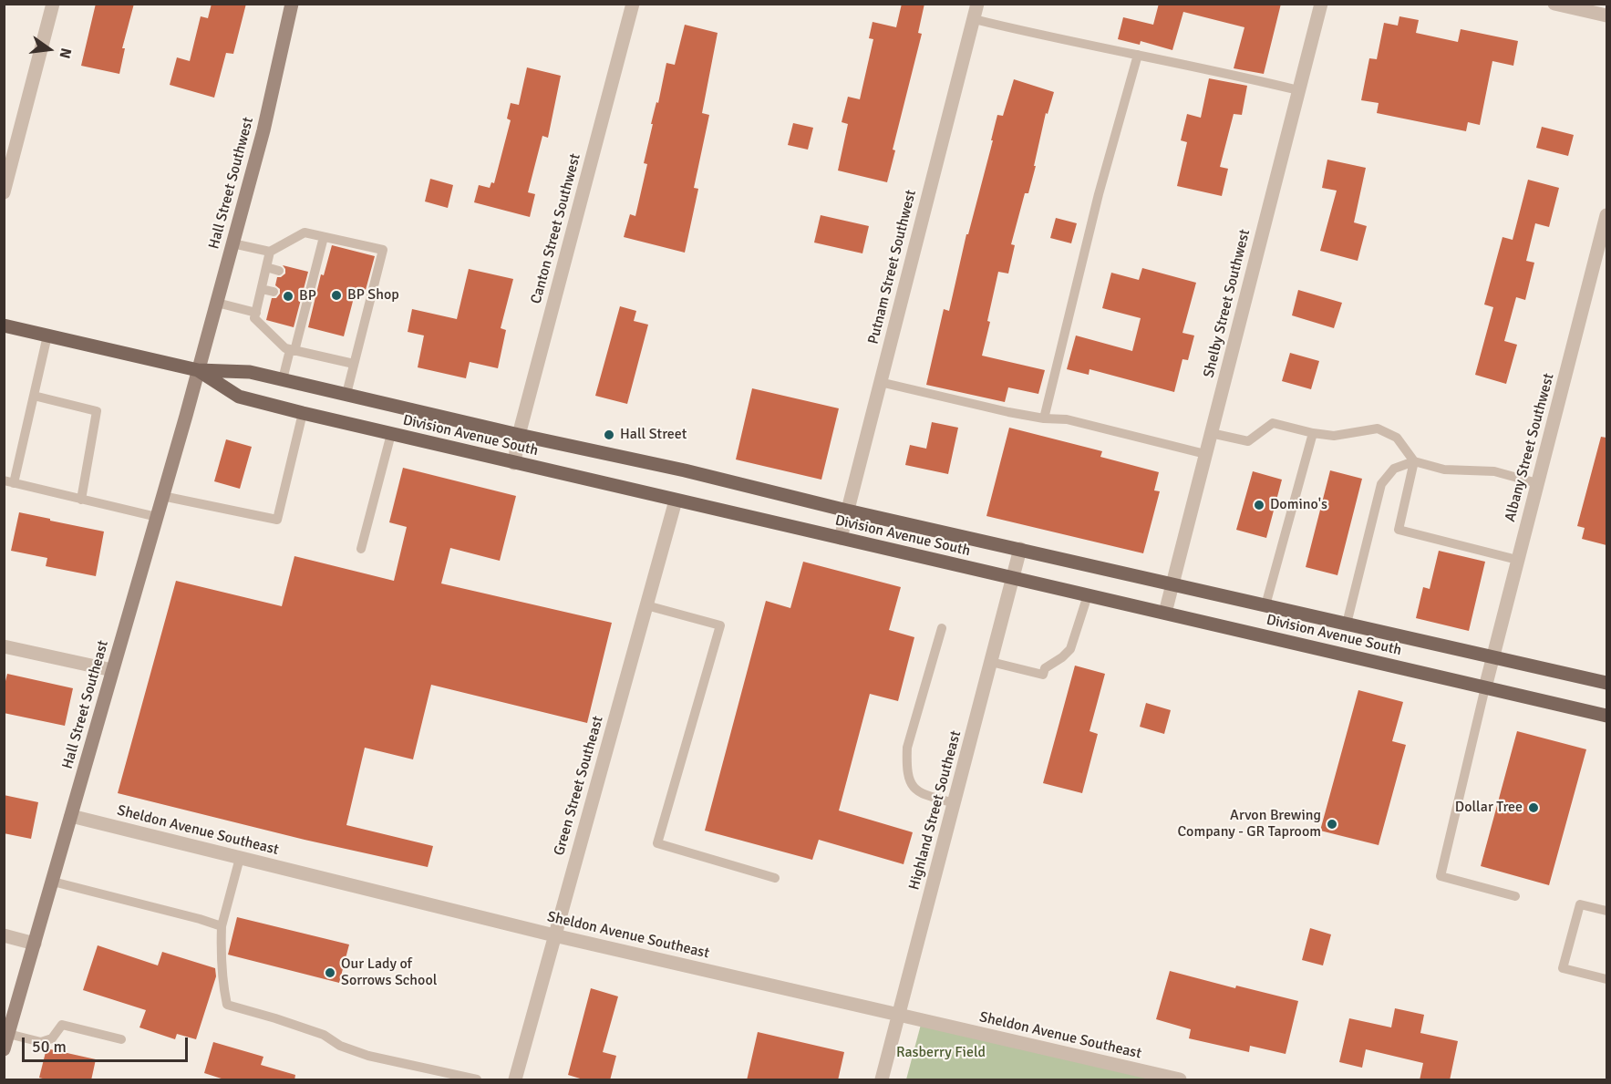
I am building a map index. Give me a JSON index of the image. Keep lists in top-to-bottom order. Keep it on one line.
{"streets":{"main road":["Hall Street Southwest","Division Avenue South","Hall Street Southeast"],"street":["Canton Street Southwest","Putnam Street Southwest","Shelby Street Southwest","Albany Street Southwest","Green Street Southeast","Highland Street Southeast","Sheldon Avenue Southeast"]},"crossings":[["Hall Street Southwest","Division Avenue South"],["Hall Street Southwest","Hall Street Southeast"],["Canton Street Southwest","Division Avenue South"],["Putnam Street Southwest","Division Avenue South"],["Shelby Street Southwest","Division Avenue South"],["Division Avenue South","Albany Street Southwest"],["Division Avenue South","Hall Street Southeast"],["Division Avenue South","Green Street Southeast"],["Division Avenue South","Highland Street Southeast"],["Hall Street Southeast","Sheldon Avenue Southeast"],["Green Street Southeast","Sheldon Avenue Southeast"],["Highland Street Southeast","Sheldon Avenue Southeast"]],"parks":["Rasberry Field"],"places":["BP Shop","BP","Hall Street","Domino's","Dollar Tree","Arvon Brewing Company - GR Taproom","Our Lady of Sorrows School"],"scale_bar":"50 m","north":"right"}
